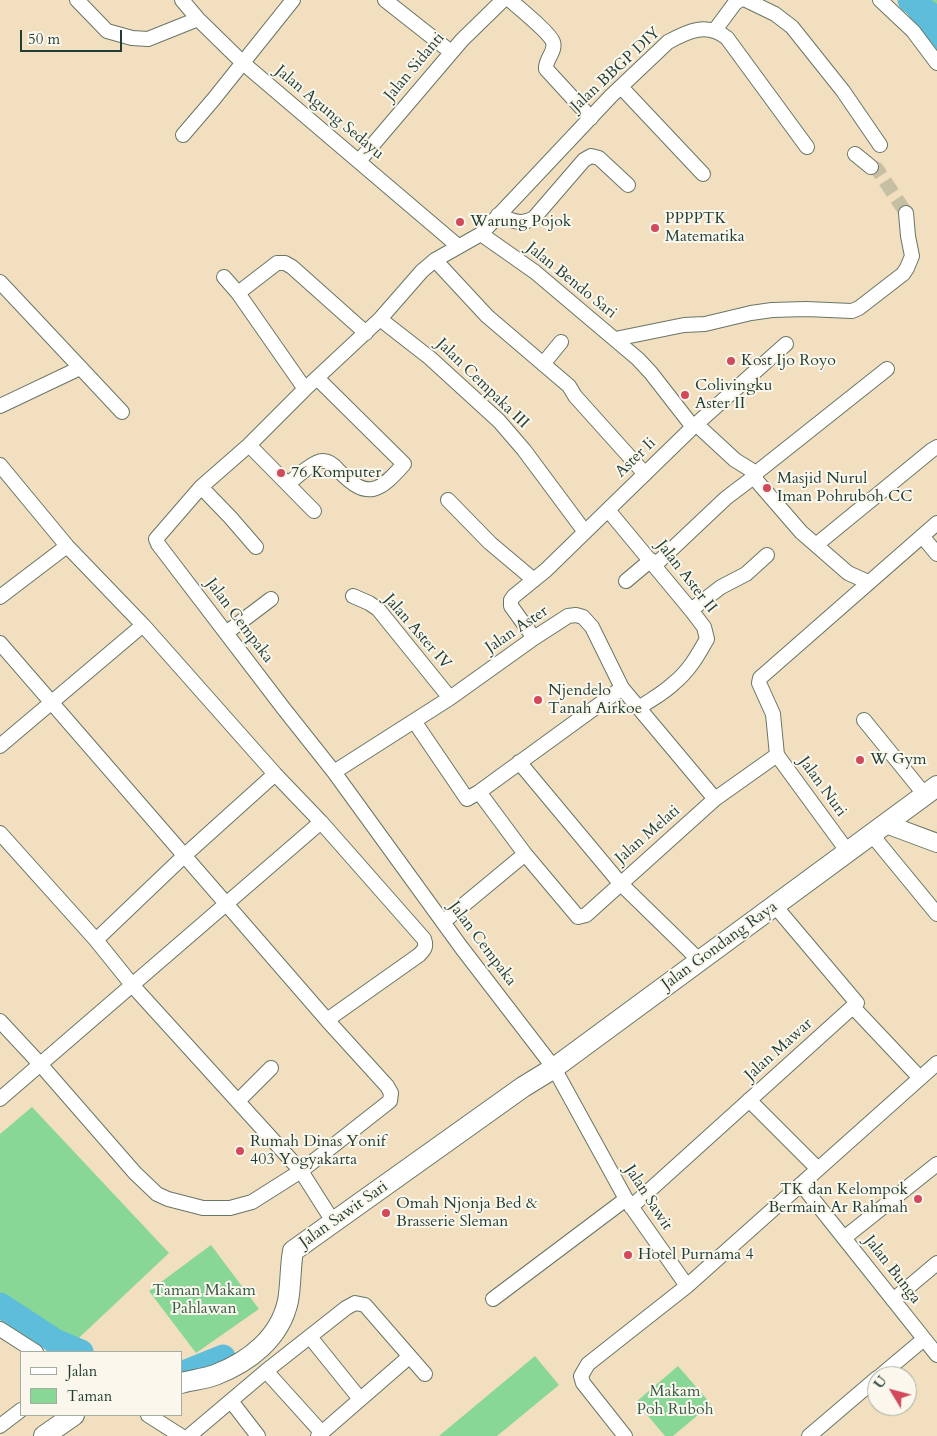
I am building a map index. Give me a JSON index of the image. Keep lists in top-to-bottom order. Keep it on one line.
{"streets":{"main road":["Jalan Gondang Raya","Jalan Sawit Sari"],"street":["Jalan Sidanti","Jalan BBGP DIY","Jalan Agung Sedayu","Jalan Bendo Sari","Jalan Cempaka III","Aster Ii","Jalan Aster II","Jalan Cempaka","Jalan Aster","Jalan Aster IV","Jalan Nuri","Jalan Melati","Jalan Mawar","Jalan Sawit","Jalan Bunga"]},"crossings":[["Jalan Sidanti","Jalan Agung Sedayu"],["Jalan BBGP DIY","Jalan Agung Sedayu"],["Jalan BBGP DIY","Jalan Bendo Sari"],["Jalan BBGP DIY","Jalan Cempaka"],["Jalan Agung Sedayu","Jalan Cempaka"],["Jalan Bendo Sari","Aster Ii"],["Jalan Cempaka III","Aster Ii"],["Jalan Cempaka III","Jalan Cempaka"],["Aster Ii","Jalan Aster II"],["Aster Ii","Jalan Aster"],["Jalan Aster II","Jalan Aster"],["Jalan Cempaka","Jalan Aster"],["Jalan Cempaka","Jalan Gondang Raya"],["Jalan Cempaka","Jalan Sawit"],["Jalan Cempaka","Jalan Sawit Sari"],["Jalan Aster","Jalan Aster IV"],["Jalan Aster","Jalan Nuri"],["Jalan Aster","Jalan Melati"],["Jalan Nuri","Jalan Melati"],["Jalan Nuri","Jalan Gondang Raya"],["Jalan Melati","Jalan Gondang Raya"],["Jalan Gondang Raya","Jalan Sawit"],["Jalan Gondang Raya","Jalan Sawit Sari"],["Jalan Mawar","Jalan Sawit"],["Jalan Sawit","Jalan Sawit Sari"]],"parks":["Taman Makam Pahlawan","Makam Poh Ruboh"],"places":["Warung Pojok","PPPPTK Matematika","Kost Ijo Royo","Colivingku Aster II","76 Komputer","Masjid Nurul Iman Pohruboh CC","Njendelo Tanah Airkoe","W Gym","Rumah Dinas Yonif 403 Yogyakarta","TK dan Kelompok Bermain Ar Rahmah","Omah Njonja Bed & Brasserie Sleman","Hotel Purnama 4"],"legend":["Jalan","Taman"],"scale_bar":"50 m","north":"top left"}
